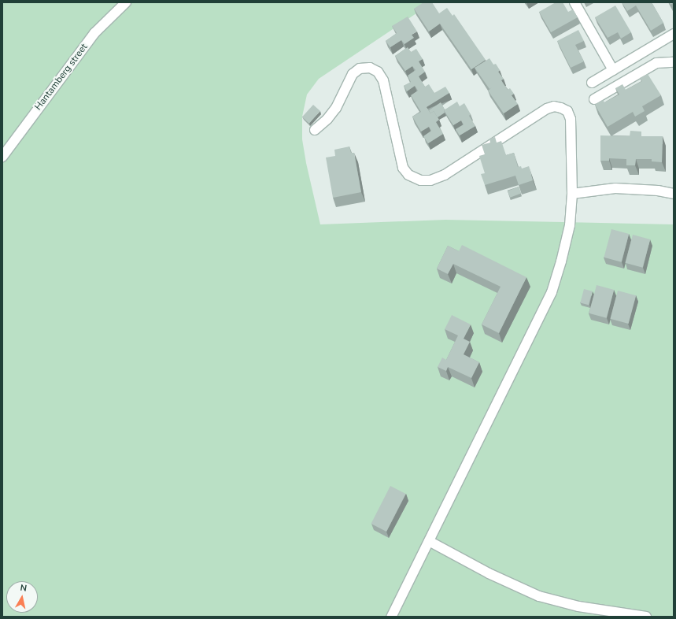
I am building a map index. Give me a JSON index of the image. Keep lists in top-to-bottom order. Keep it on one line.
{"streets":{"street":["Hantamberg street"]},"north":"top"}
